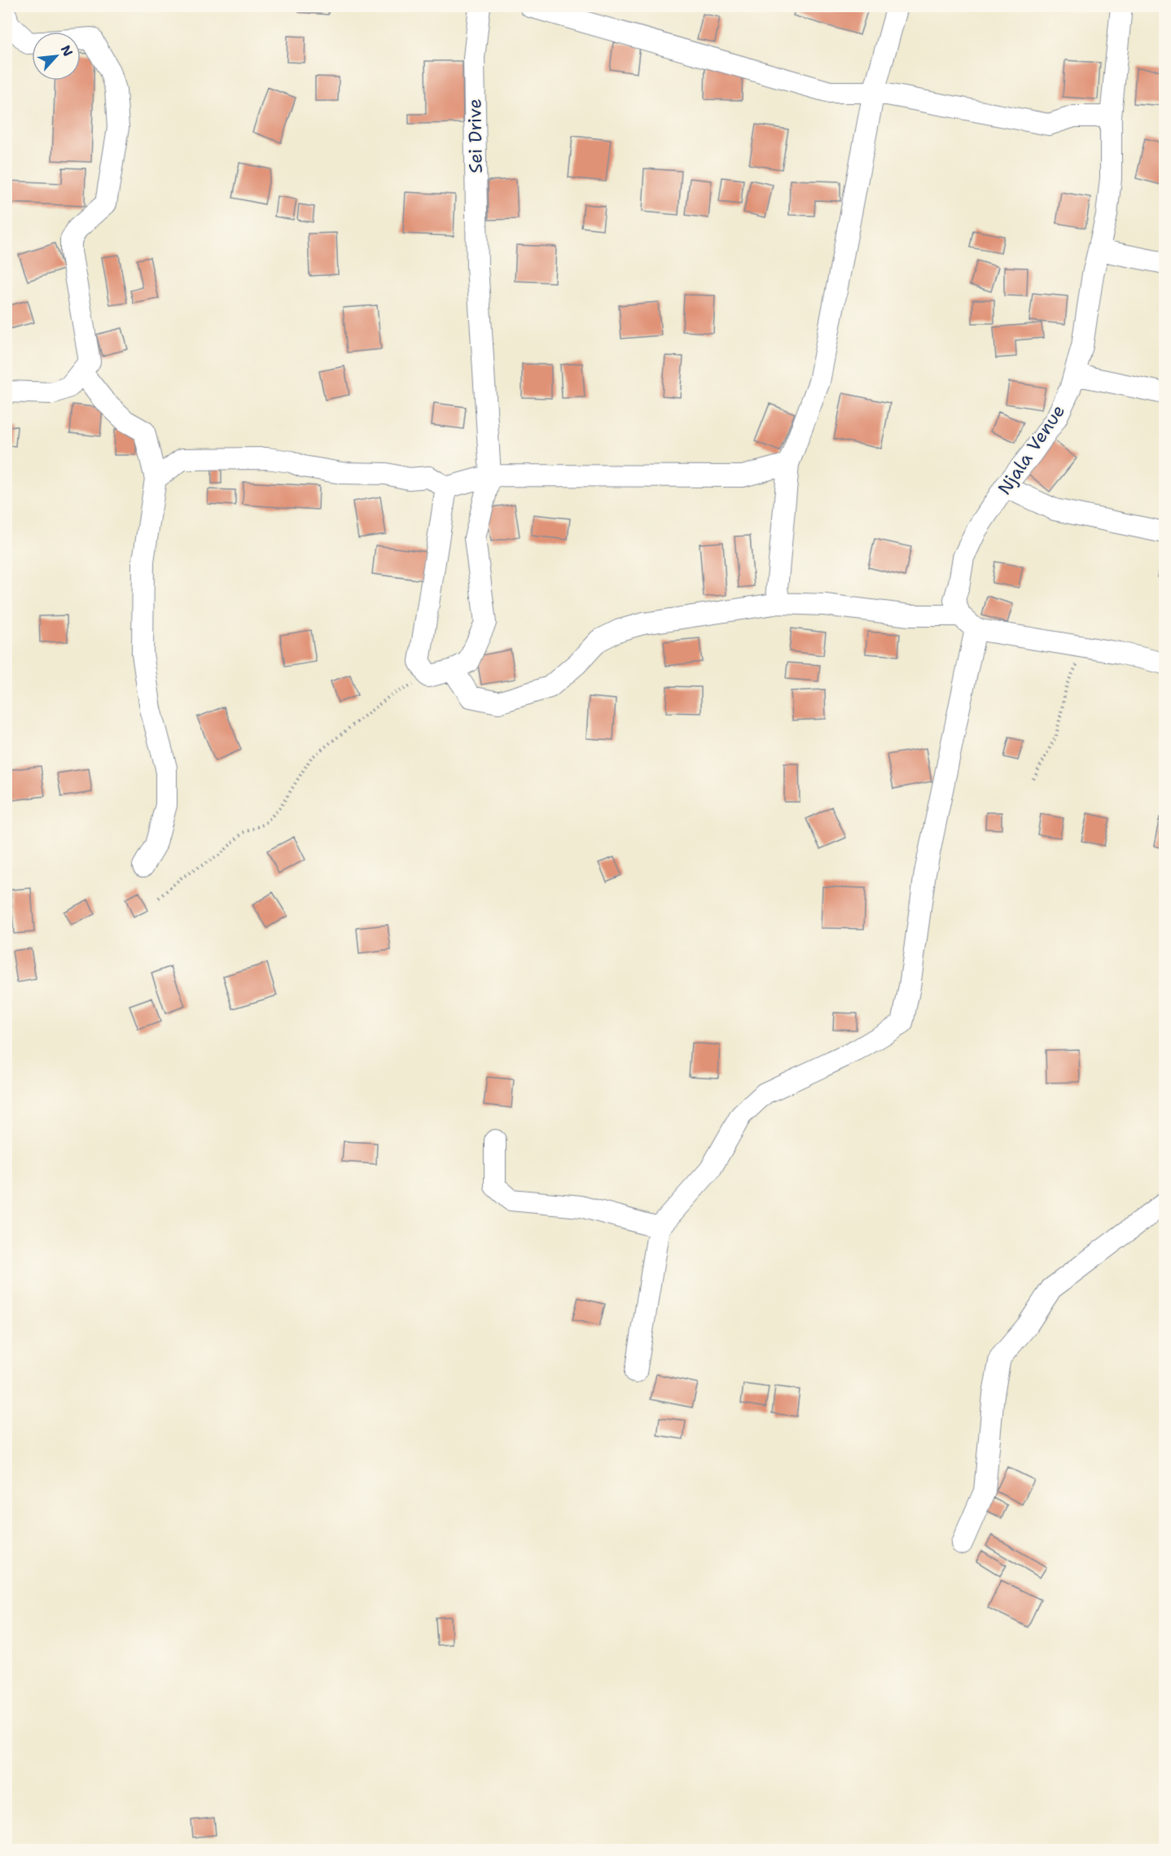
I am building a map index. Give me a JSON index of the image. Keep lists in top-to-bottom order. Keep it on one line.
{"streets":{"street":["Sei Drive","Njala Venue"]},"north":"top right"}
